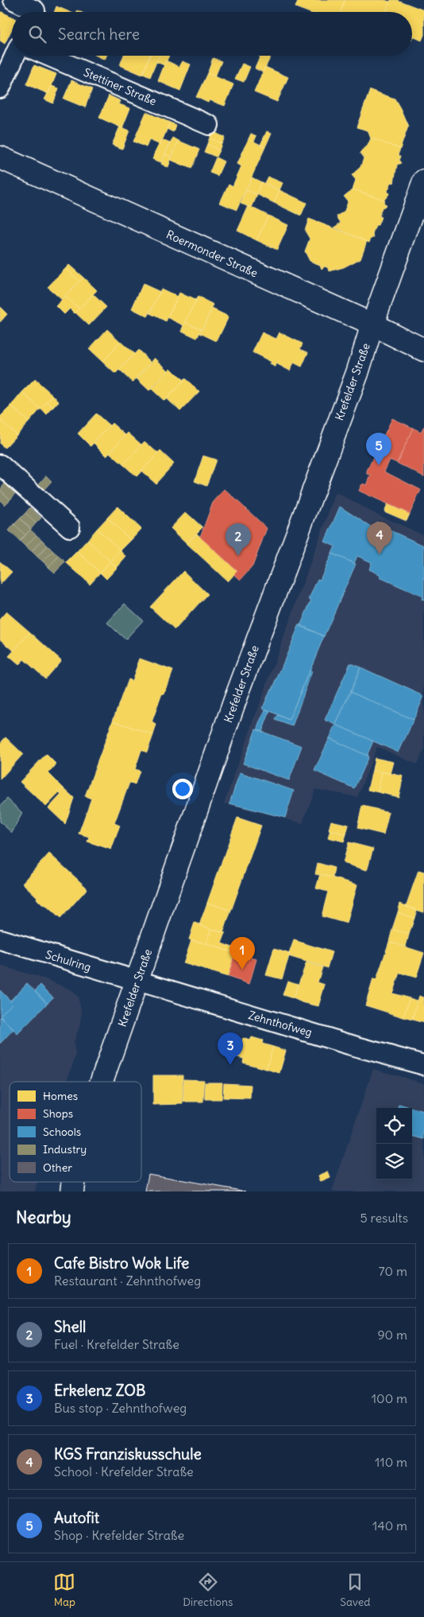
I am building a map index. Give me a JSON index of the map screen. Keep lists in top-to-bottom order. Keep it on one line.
{"streets":{"main road":["Roermonder Straße","Krefelder Straße"],"street":["Stettiner Straße","Schulring","Zehnthofweg"]},"crossings":[["Roermonder Straße","Krefelder Straße"],["Krefelder Straße","Schulring"],["Krefelder Straße","Zehnthofweg"],["Schulring","Zehnthofweg"]],"legend":["Homes","Shops","Schools","Industry","Other"],"page":{"search":"Search here","pins":["5","4","2","1","3"],"heading":["Nearby","5 results"],"list":[{"mark":"1","name":"Cafe Bistro Wok Life","note":"Restaurant · Zehnthofweg","value":"70 m"},{"mark":"2","name":"Shell","note":"Fuel · Krefelder Straße","value":"90 m"},{"mark":"3","name":"Erkelenz ZOB","note":"Bus stop · Zehnthofweg","value":"100 m"},{"mark":"4","name":"KGS Franziskusschule","note":"School · Krefelder Straße","value":"110 m"},{"mark":"5","name":"Autofit","note":"Shop · Krefelder Straße","value":"140 m"}],"nav":["Map","Directions","Saved"]}}
